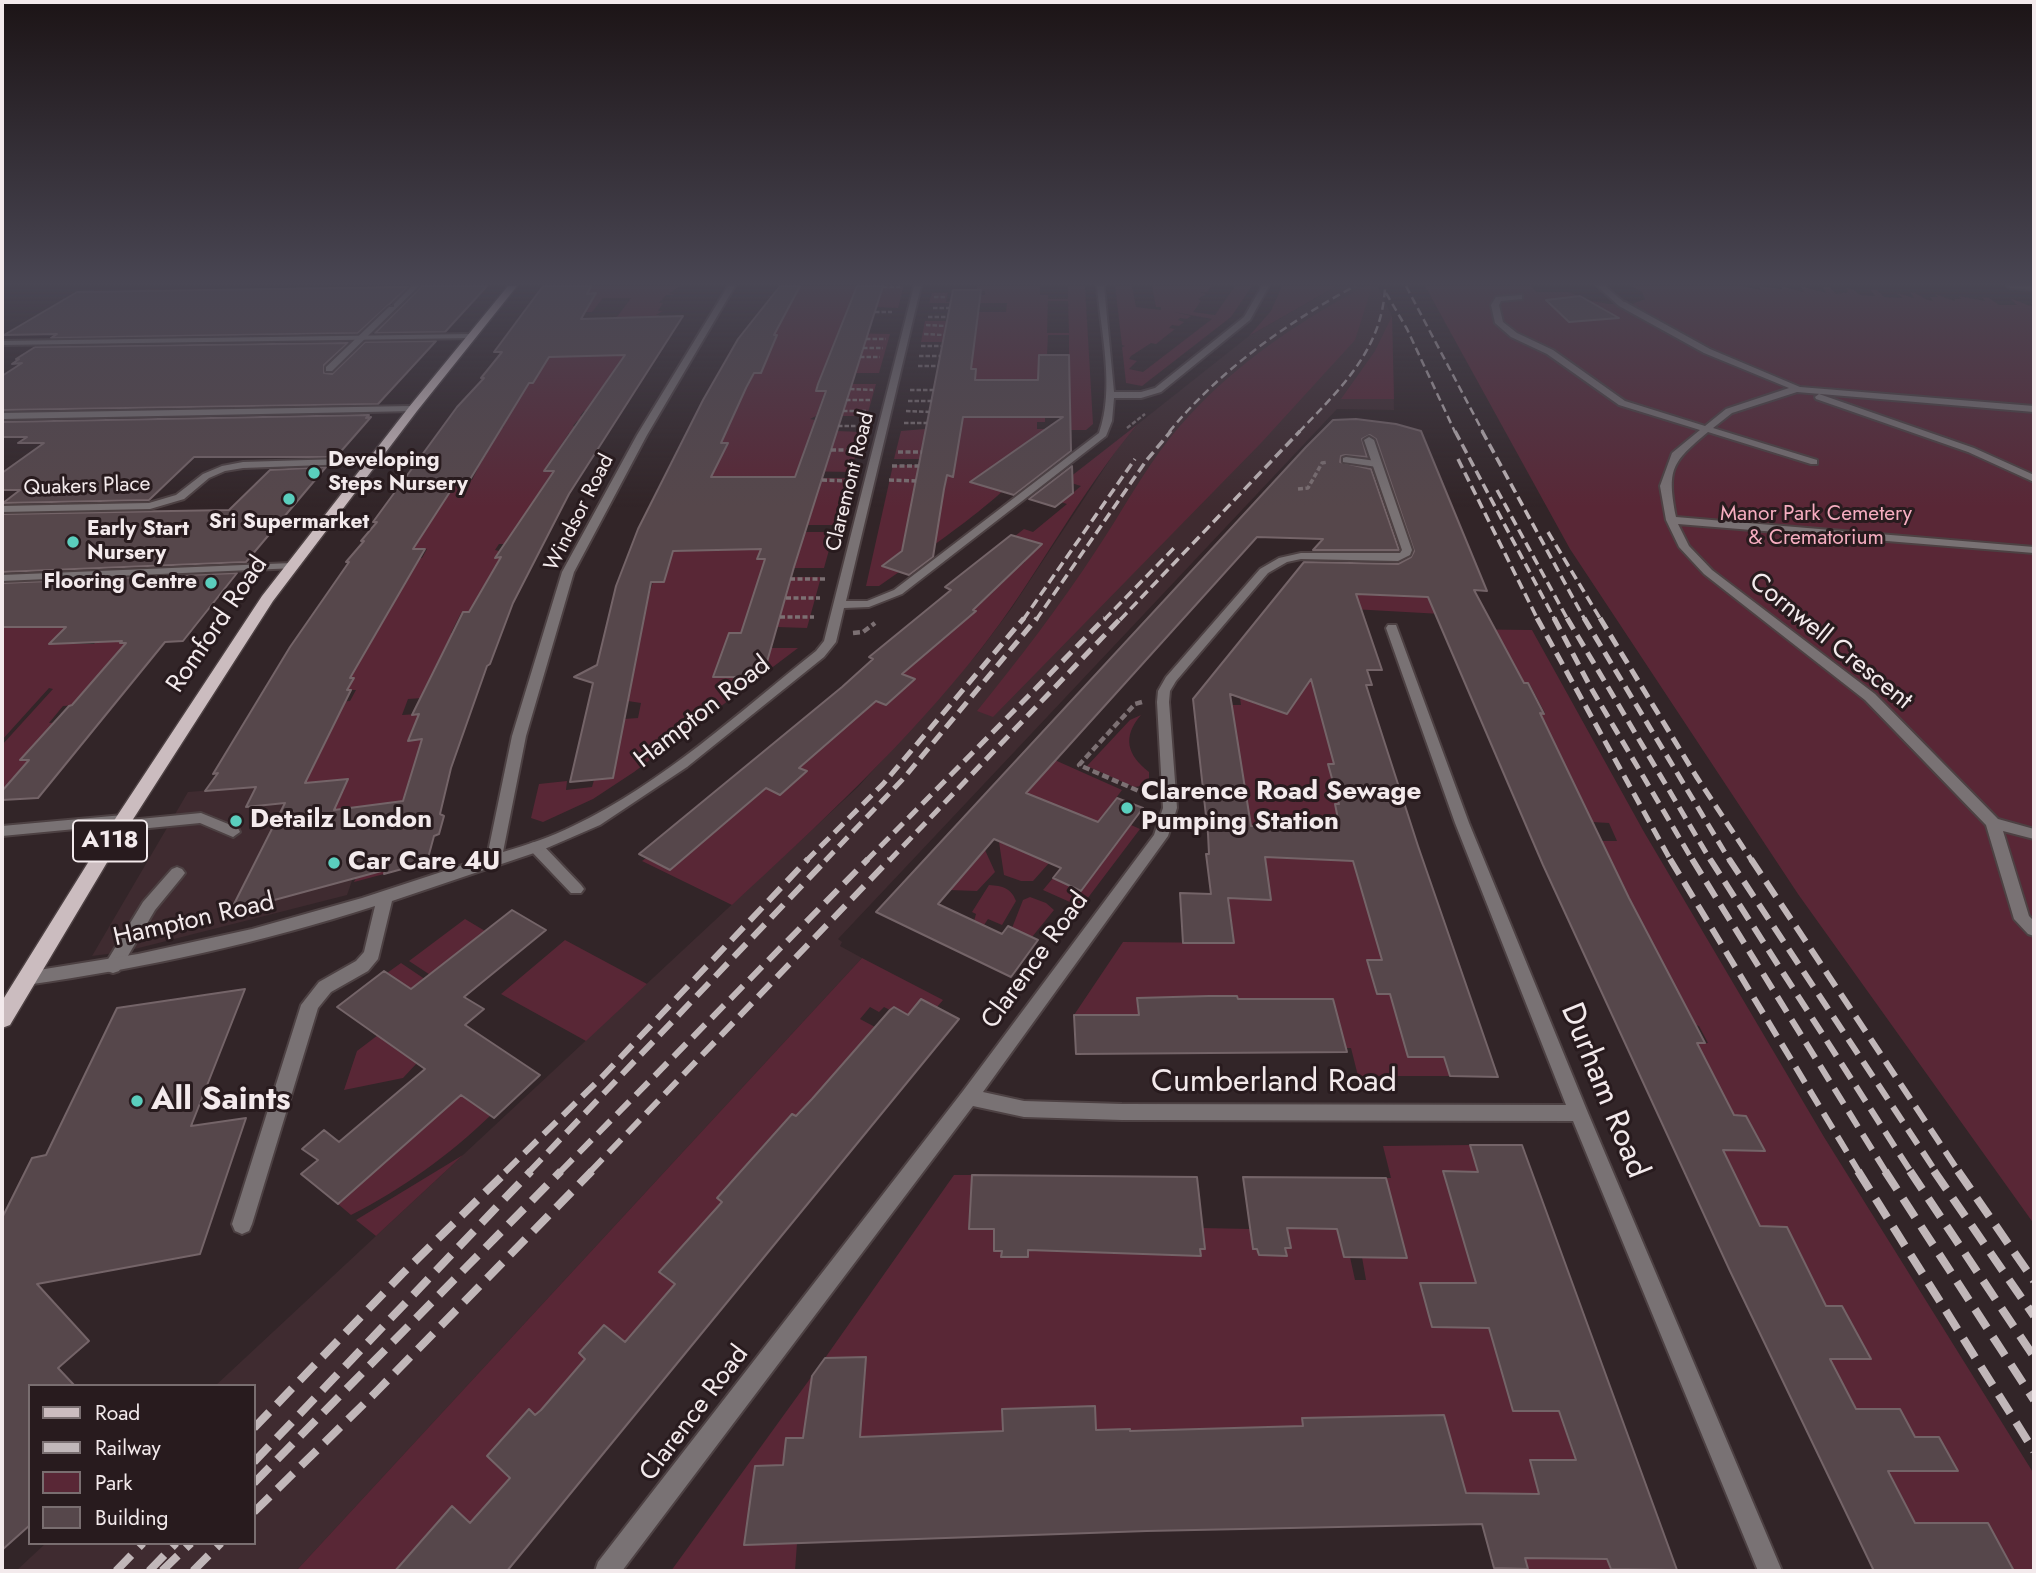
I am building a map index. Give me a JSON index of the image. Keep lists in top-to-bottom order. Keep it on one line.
{"streets":{"main road":["Romford Road","A118"],"street":["Claremont Road","Quakers Place","Windsor Road","Cornwell Crescent","Hampton Road","Clarence Road","Cumberland Road","Durham Road"]},"crossings":[["Claremont Road","Hampton Road"],["Quakers Place","Romford Road"],["Windsor Road","Hampton Road"],["Romford Road","Hampton Road"],["Clarence Road","Cumberland Road"],["Cumberland Road","Durham Road"]],"parks":["Manor Park Cemetery & Crematorium"],"places":["Developing Steps Nursery","Sri Supermarket","Early Start Nursery","Flooring Centre","Clarence Road Sewage Pumping Station","Detailz London","Car Care 4U","All Saints"],"legend":["Road","Railway","Park","Building"]}
